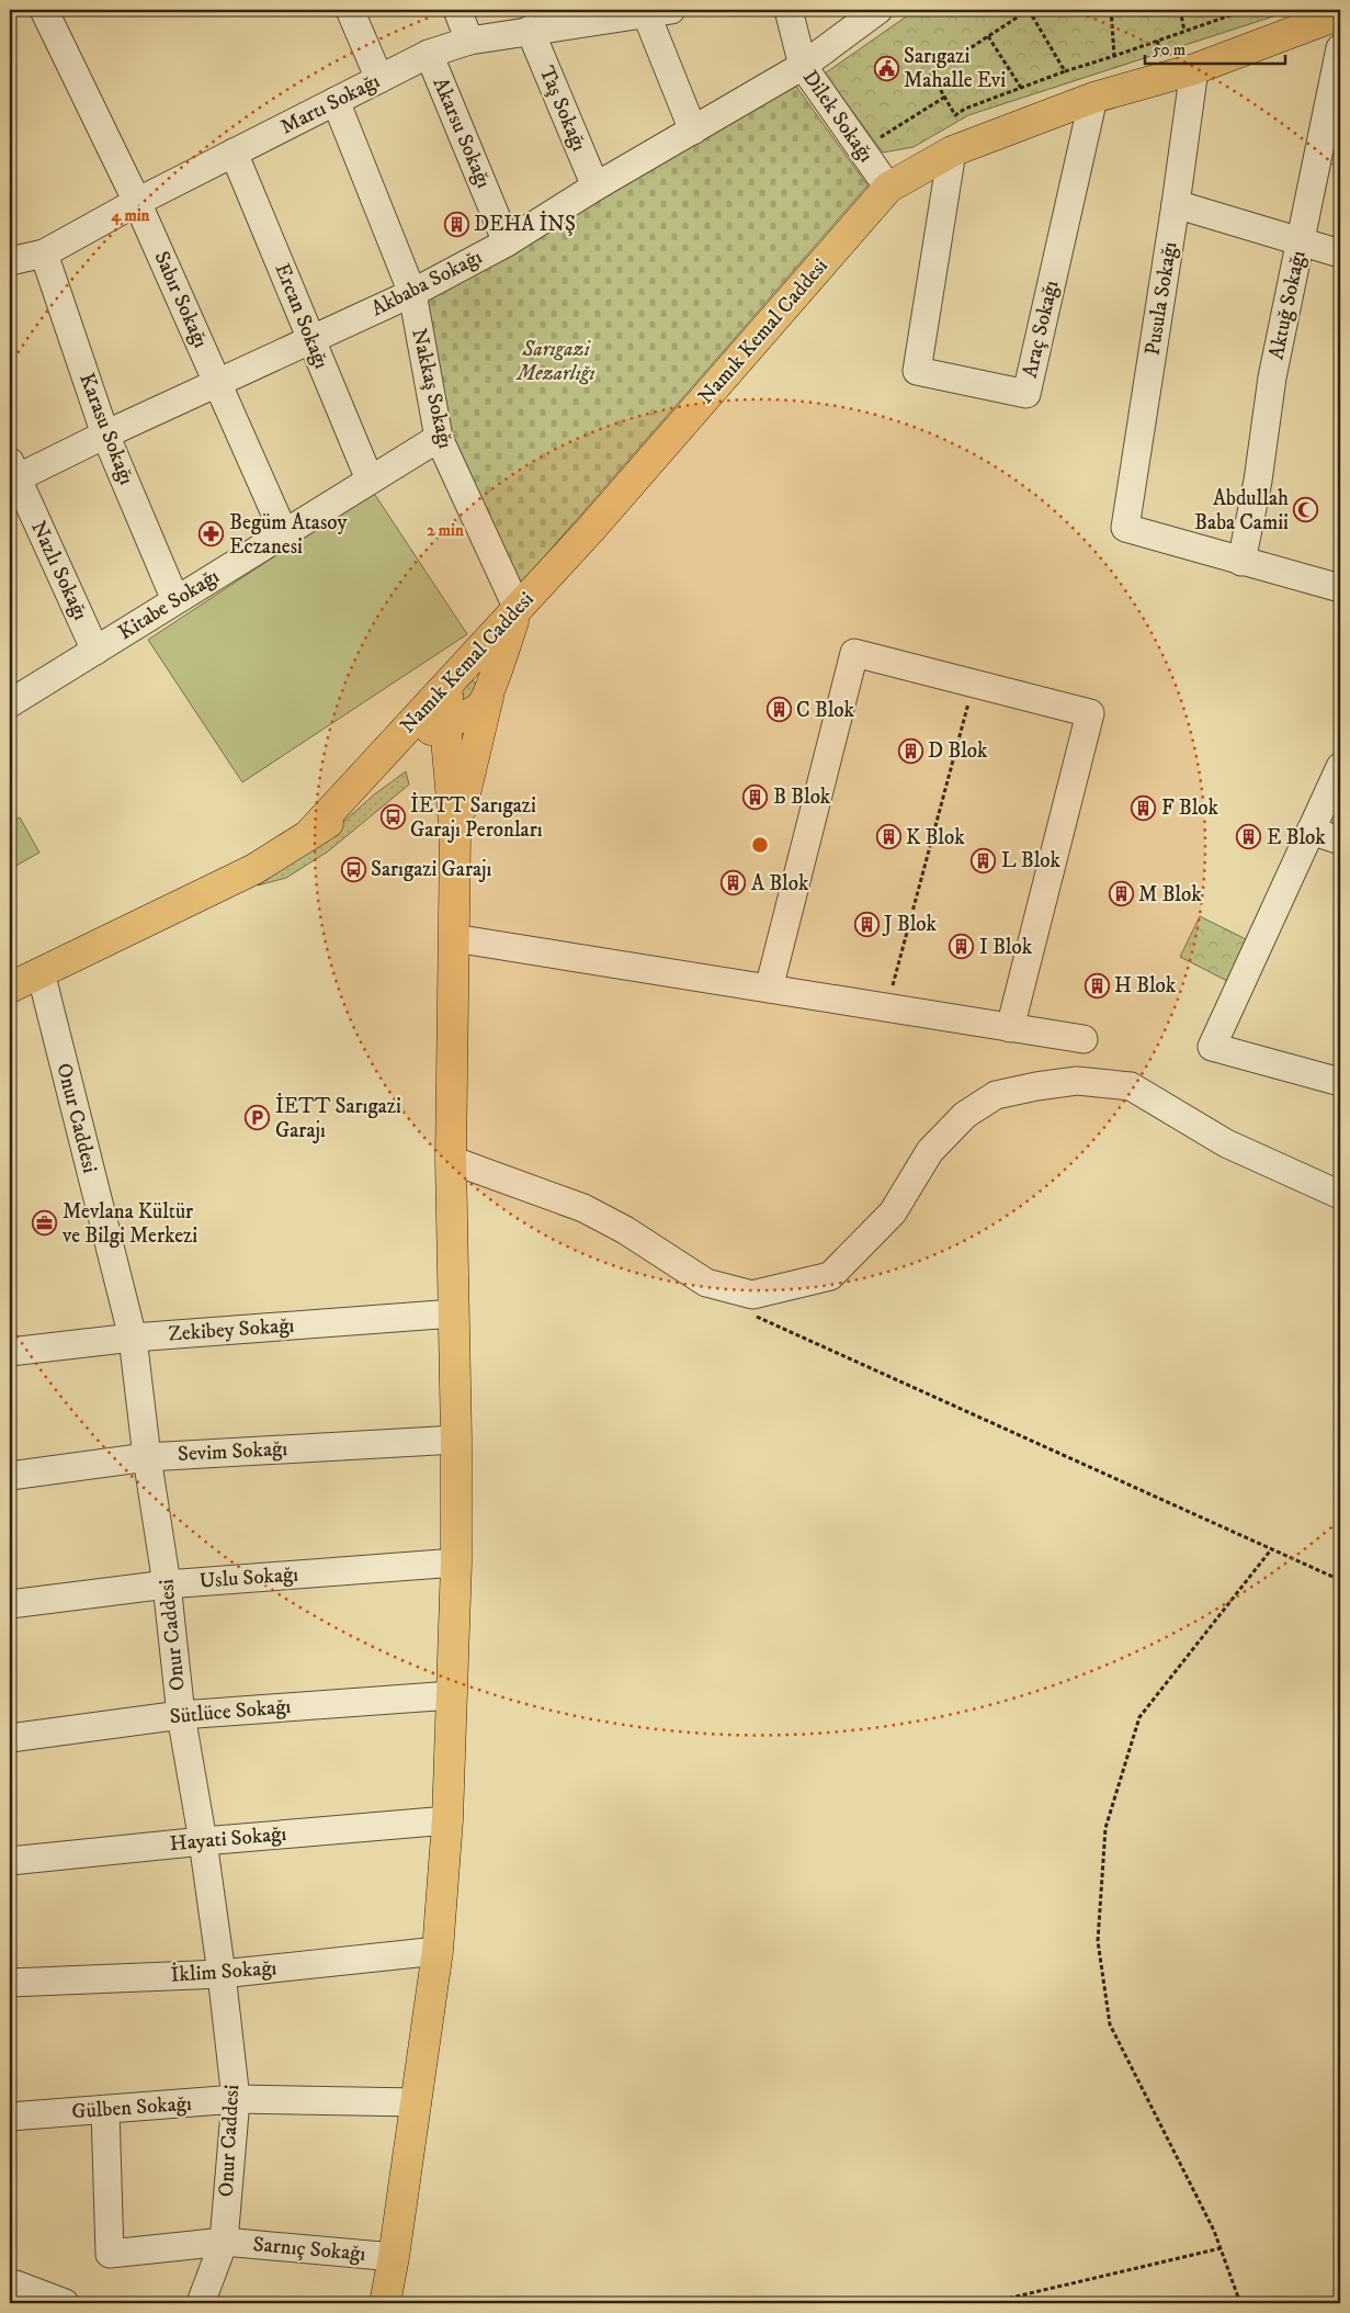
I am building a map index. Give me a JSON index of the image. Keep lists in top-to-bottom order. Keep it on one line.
{"streets":{"main road":["Namık Kemal Caddesi"],"street":["Martı Sokağı","Taş Sokağı","Dilek Sokağı","Akarsu Sokağı","Akbaba Sokağı","Pusula Sokağı","Sabır Sokağı","Aktuğ Sokağı","Ercan Sokağı","Araç Sokağı","Nakkaş Sokağı","Karasu Sokağı","Nazlı Sokağı","Kitabe Sokağı","Onur Caddesi","Zekibey Sokağı","Sevim Sokağı","Uslu Sokağı","Sütlüce Sokağı","Hayati Sokağı","İklim Sokağı","Gülben Sokağı","Sarnıç Sokağı"]},"crossings":[["Martı Sokağı","Taş Sokağı"],["Martı Sokağı","Akarsu Sokağı"],["Martı Sokağı","Sabır Sokağı"],["Martı Sokağı","Ercan Sokağı"],["Martı Sokağı","Nakkaş Sokağı"],["Martı Sokağı","Karasu Sokağı"],["Taş Sokağı","Akbaba Sokağı"],["Dilek Sokağı","Akbaba Sokağı"],["Dilek Sokağı","Namık Kemal Caddesi"],["Akarsu Sokağı","Akbaba Sokağı"],["Akbaba Sokağı","Sabır Sokağı"],["Akbaba Sokağı","Ercan Sokağı"],["Akbaba Sokağı","Nakkaş Sokağı"],["Akbaba Sokağı","Karasu Sokağı"],["Akbaba Sokağı","Nazlı Sokağı"],["Pusula Sokağı","Aktuğ Sokağı"],["Pusula Sokağı","Namık Kemal Caddesi"],["Sabır Sokağı","Kitabe Sokağı"],["Ercan Sokağı","Kitabe Sokağı"],["Araç Sokağı","Namık Kemal Caddesi"],["Namık Kemal Caddesi","Nakkaş Sokağı"],["Namık Kemal Caddesi","Onur Caddesi"],["Nakkaş Sokağı","Kitabe Sokağı"],["Karasu Sokağı","Kitabe Sokağı"],["Nazlı Sokağı","Kitabe Sokağı"],["Onur Caddesi","Zekibey Sokağı"],["Onur Caddesi","Sevim Sokağı"],["Onur Caddesi","Uslu Sokağı"],["Onur Caddesi","Sütlüce Sokağı"],["Onur Caddesi","Hayati Sokağı"],["Onur Caddesi","İklim Sokağı"],["Onur Caddesi","Gülben Sokağı"],["Onur Caddesi","Sarnıç Sokağı"],["Gülben Sokağı","Sarnıç Sokağı"]],"parks":["Sarıgazi Mezarlığı"],"places":{"public building":["Sarıgazi Mahalle Evi"],"building":["DEHA İNŞ","C Blok","D Blok","B Blok","F Blok","K Blok","E Blok","L Blok","A Blok","M Blok","J Blok","I Blok","H Blok"],"mosque":["Abdullah Baba Camii"],"pharmacy":["Begüm Atasoy Eczanesi"],"bus stop":["İETT Sarıgazi Garajı Peronları","Sarıgazi Garajı"],"parking":["İETT Sarıgazi Garajı"],"office":["Mevlana Kültür ve Bilgi Merkezi"]},"scale_bar":"50 m","rings":["4 min","2 min"]}
